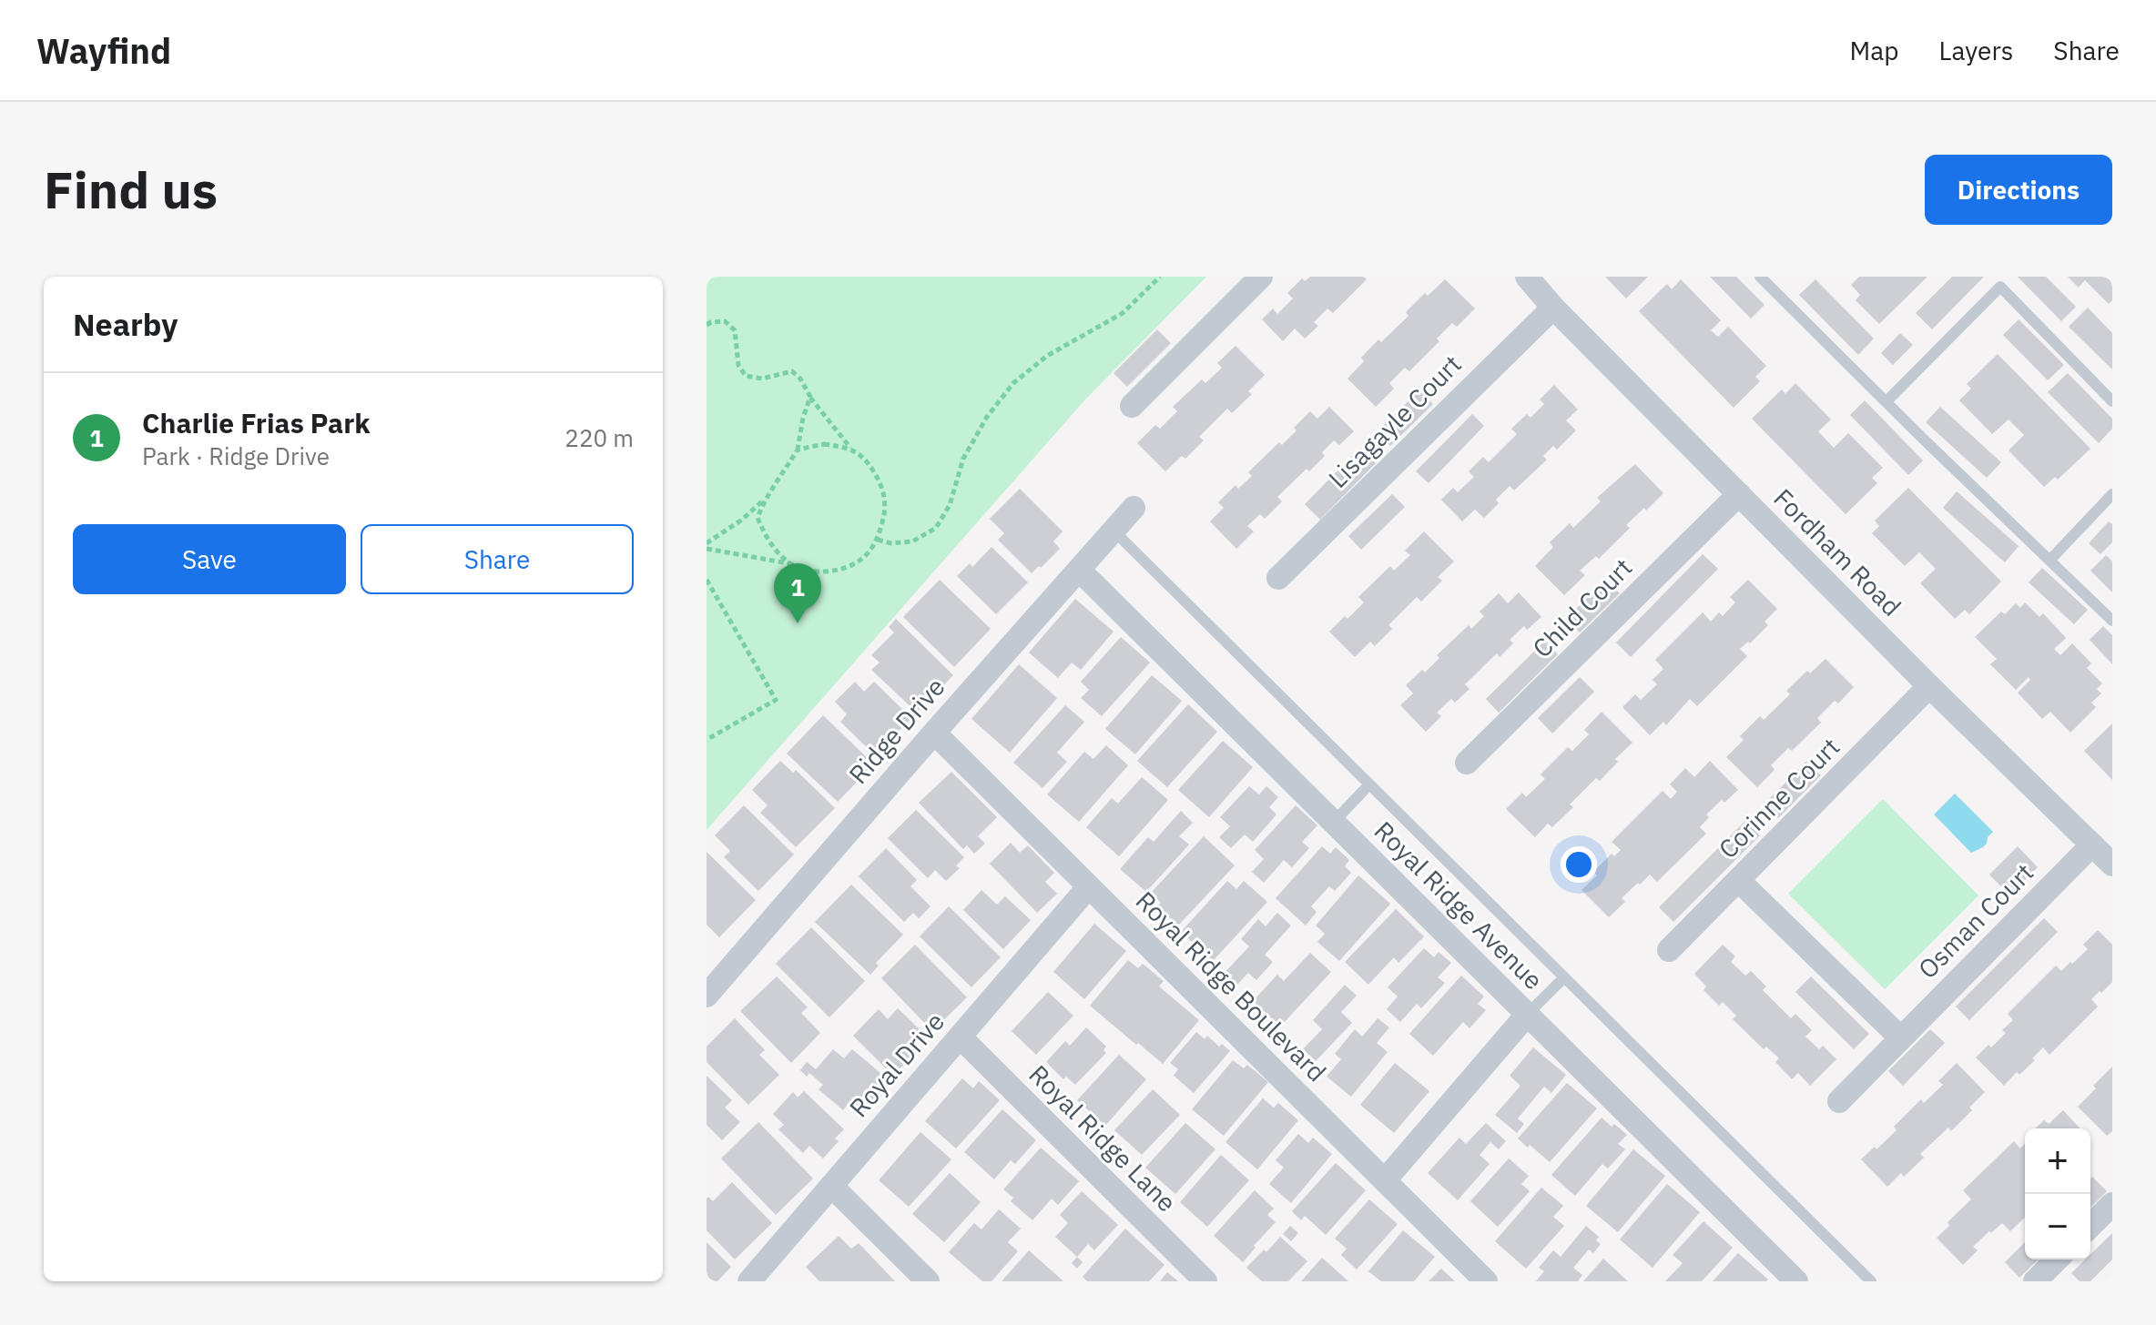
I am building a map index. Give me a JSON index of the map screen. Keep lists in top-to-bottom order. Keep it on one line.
{"streets":{"street":["Lisagayle Court","Fordham Road","Child Court","Ridge Drive","Corinne Court","Royal Ridge Avenue","Osman Court","Royal Ridge Boulevard","Royal Drive","Royal Ridge Lane"]},"crossings":[["Lisagayle Court","Fordham Road"],["Fordham Road","Child Court"],["Fordham Road","Corinne Court"],["Fordham Road","Osman Court"],["Ridge Drive","Royal Ridge Avenue"],["Ridge Drive","Royal Ridge Boulevard"],["Royal Ridge Boulevard","Royal Drive"],["Royal Drive","Royal Ridge Lane"]],"page":{"header":"Wayfind","nav":["Map","Layers","Share"],"buttons":["Directions",["Save","Share"]],"title":"Find us","heading":"Nearby","list":[{"mark":"1","name":"Charlie Frias Park","note":"Park · Ridge Drive","value":"220 m"}],"pins":"1","map_buttons":["+","−"]}}
